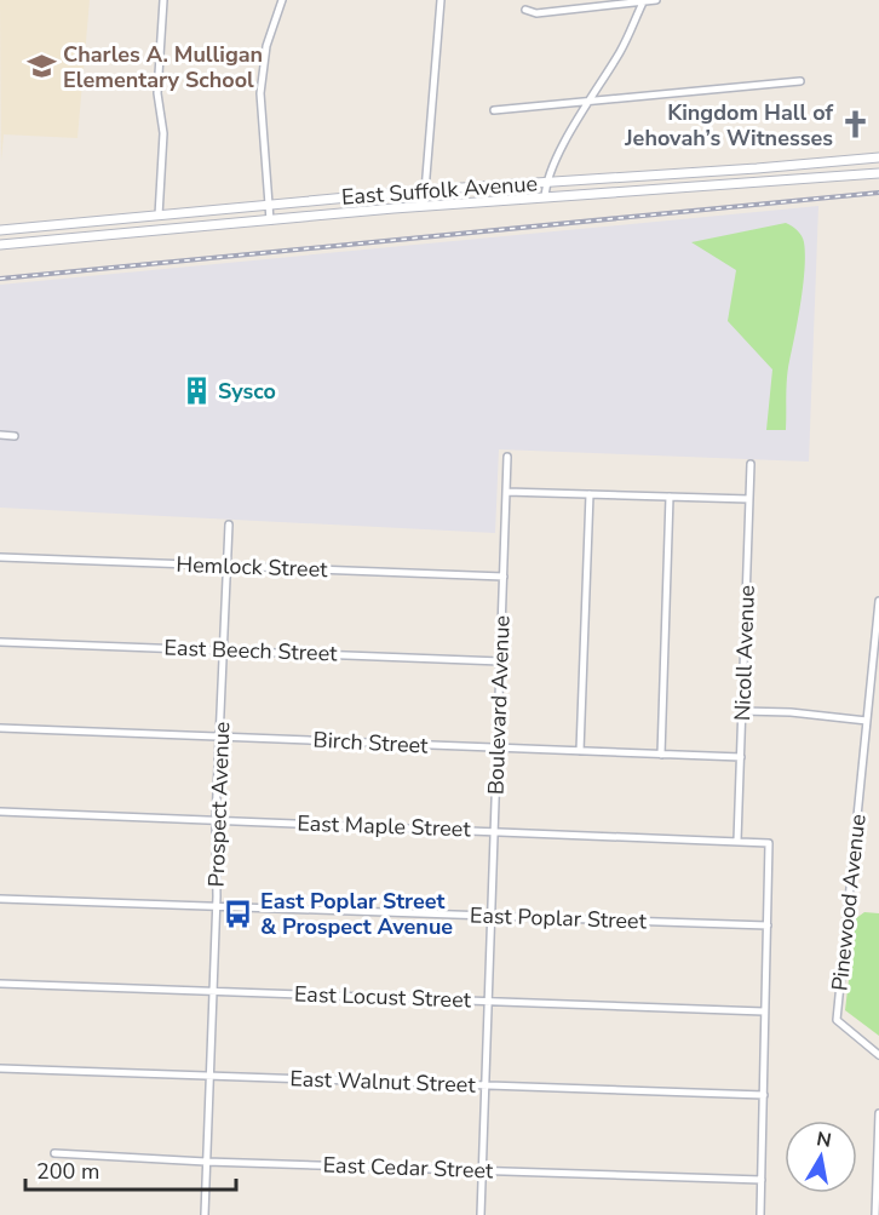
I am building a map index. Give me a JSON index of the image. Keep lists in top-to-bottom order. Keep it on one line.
{"streets":{"main road":["East Suffolk Avenue"],"street":["Hemlock Street","East Beech Street","Nicoll Avenue","Boulevard Avenue","Birch Street","Prospect Avenue","East Maple Street","Pinewood Avenue","East Poplar Street","East Locust Street","East Walnut Street","East Cedar Street"]},"crossings":[["Hemlock Street","Boulevard Avenue"],["Hemlock Street","Prospect Avenue"],["East Beech Street","Boulevard Avenue"],["East Beech Street","Prospect Avenue"],["Nicoll Avenue","Birch Street"],["Nicoll Avenue","East Maple Street"],["Boulevard Avenue","Birch Street"],["Boulevard Avenue","East Maple Street"],["Boulevard Avenue","East Poplar Street"],["Boulevard Avenue","East Locust Street"],["Boulevard Avenue","East Walnut Street"],["Boulevard Avenue","East Cedar Street"],["Birch Street","Prospect Avenue"],["Prospect Avenue","East Maple Street"],["Prospect Avenue","East Poplar Street"],["Prospect Avenue","East Locust Street"],["Prospect Avenue","East Walnut Street"],["Prospect Avenue","East Cedar Street"],["East Maple Street","East Poplar Street"]],"places":{"school or university":["Charles A. Mulligan Elementary School"],"church":["Kingdom Hall of Jehovah’s Witnesses"],"building":["Sysco"],"bus stop":["East Poplar Street & Prospect Avenue"]},"scale_bar":"200 m","north":"top"}
